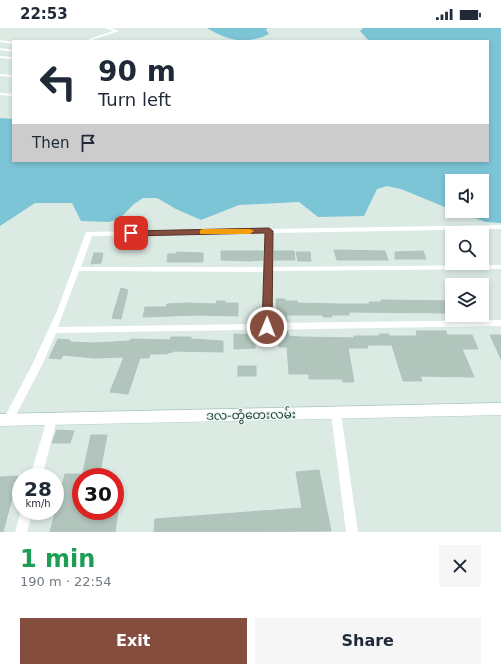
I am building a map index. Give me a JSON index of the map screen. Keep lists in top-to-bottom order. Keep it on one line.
{"streets":{"main road":["ဒလ-တွံတေးလမ်း"]},"page":{"status":"22:53","turn":["90 m","Turn left"],"then":"Then","speed":"28 km/h","limit":"30","heading":["1 min","190 m · 22:54"],"buttons":["Exit","Share"]}}
